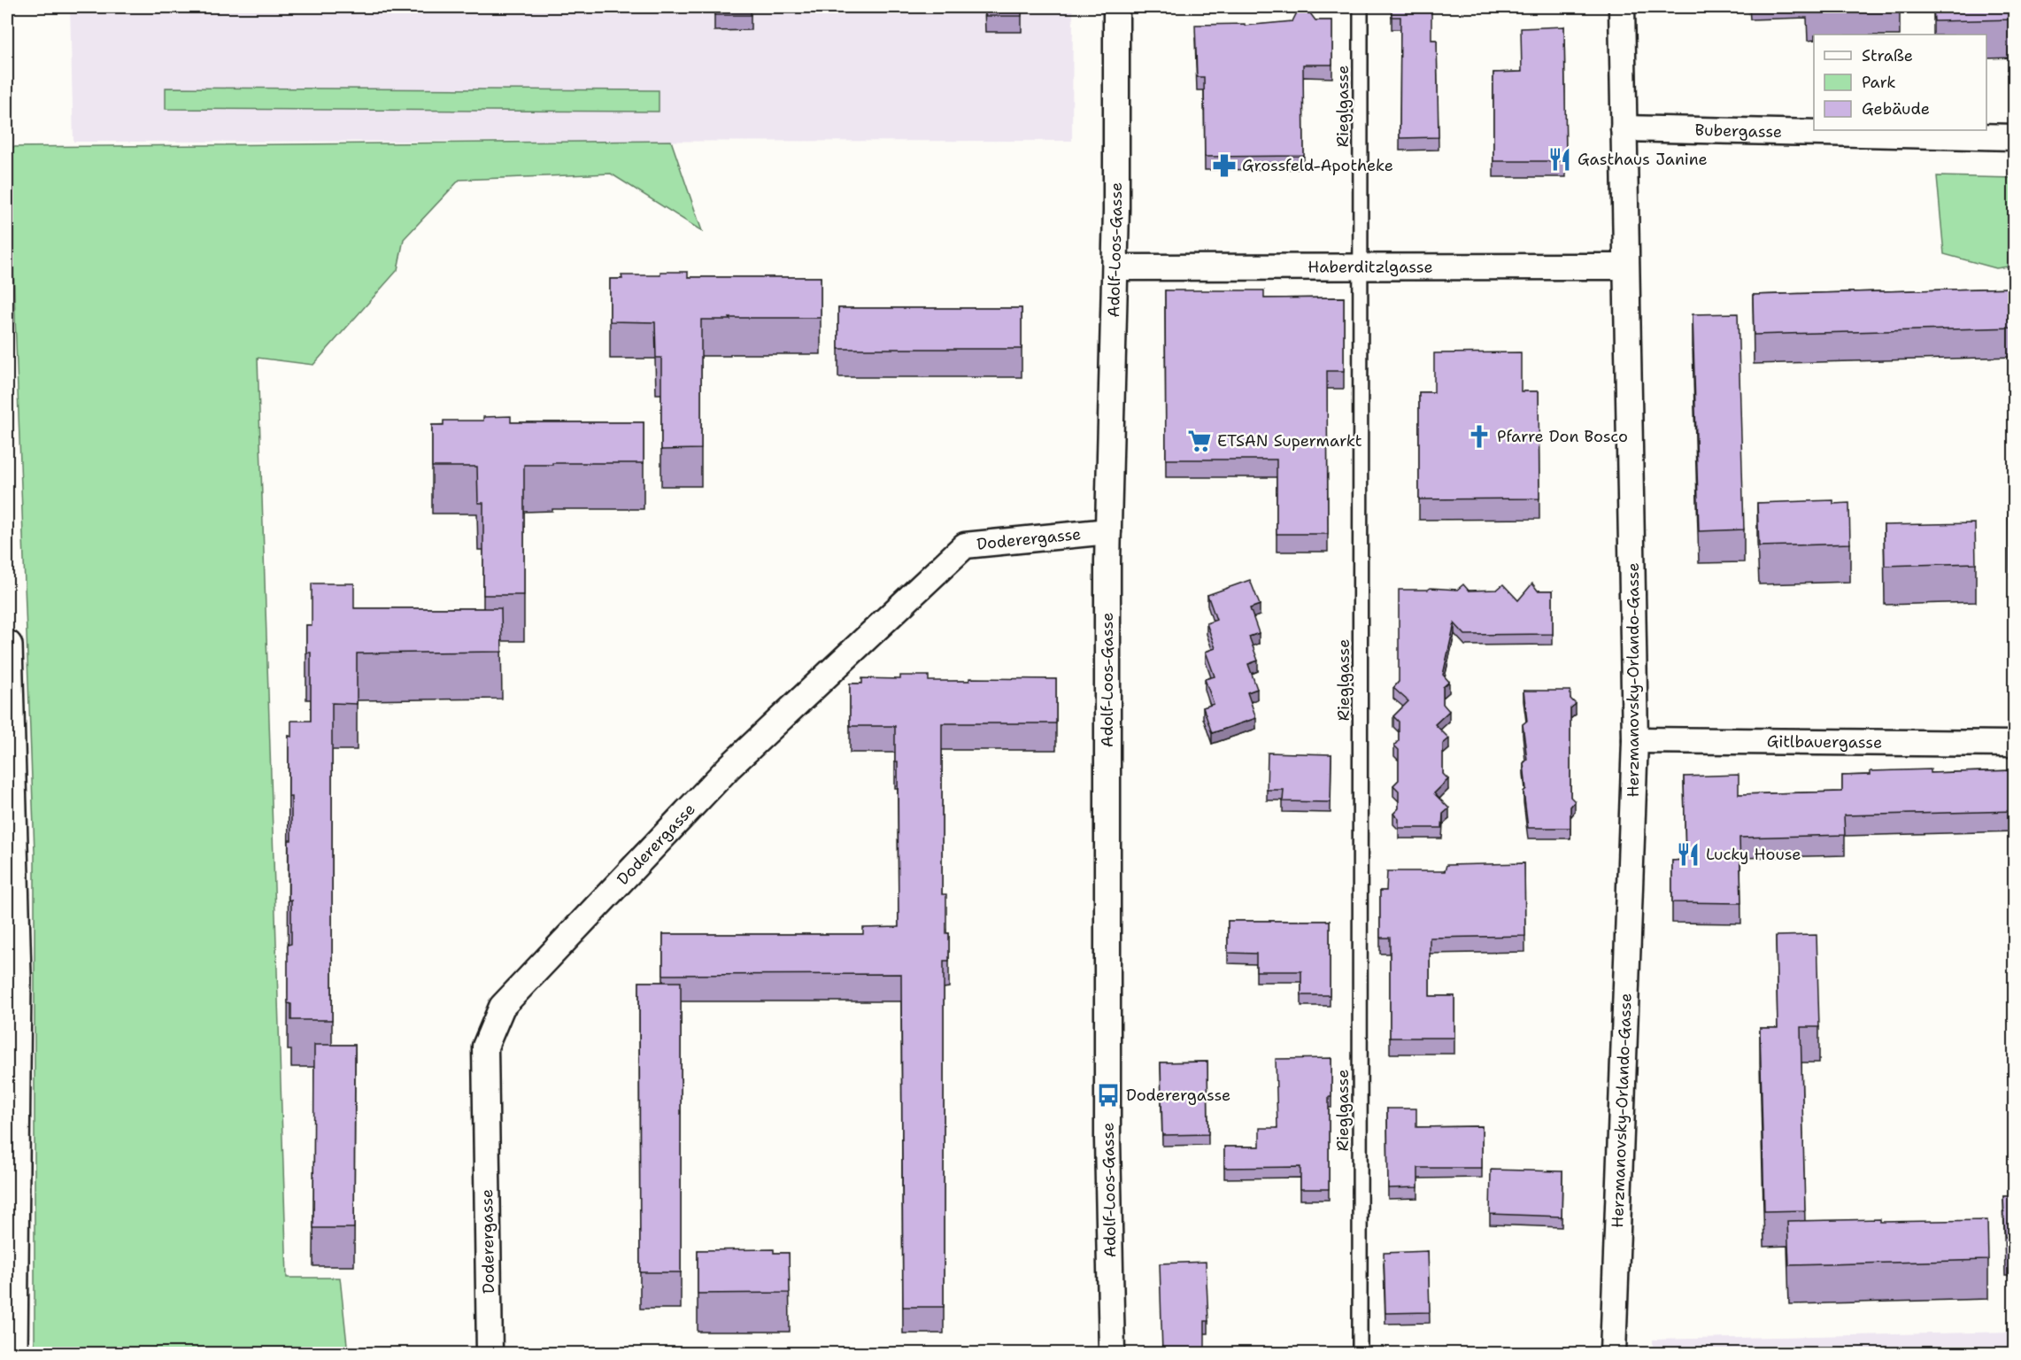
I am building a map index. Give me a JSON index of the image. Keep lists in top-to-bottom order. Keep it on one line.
{"streets":{"street":["Bubergasse","Adolf-Loos-Gasse","Haberditzlgasse","Doderergasse","Herzmanovsky-Orlando-Gasse","Gitlbauergasse"],"lane":["Rieglgasse"]},"crossings":[["Rieglgasse","Haberditzlgasse"],["Bubergasse","Herzmanovsky-Orlando-Gasse"],["Adolf-Loos-Gasse","Haberditzlgasse"],["Adolf-Loos-Gasse","Doderergasse"],["Haberditzlgasse","Herzmanovsky-Orlando-Gasse"],["Herzmanovsky-Orlando-Gasse","Gitlbauergasse"]],"places":{"restaurant":["Gasthaus Janine","Lucky House"],"pharmacy":["Grossfeld-Apotheke"],"church":["Pfarre Don Bosco"],"supermarket":["ETSAN Supermarkt"],"bus stop":["Doderergasse"]},"legend":["Straße","Park","Gebäude"]}
